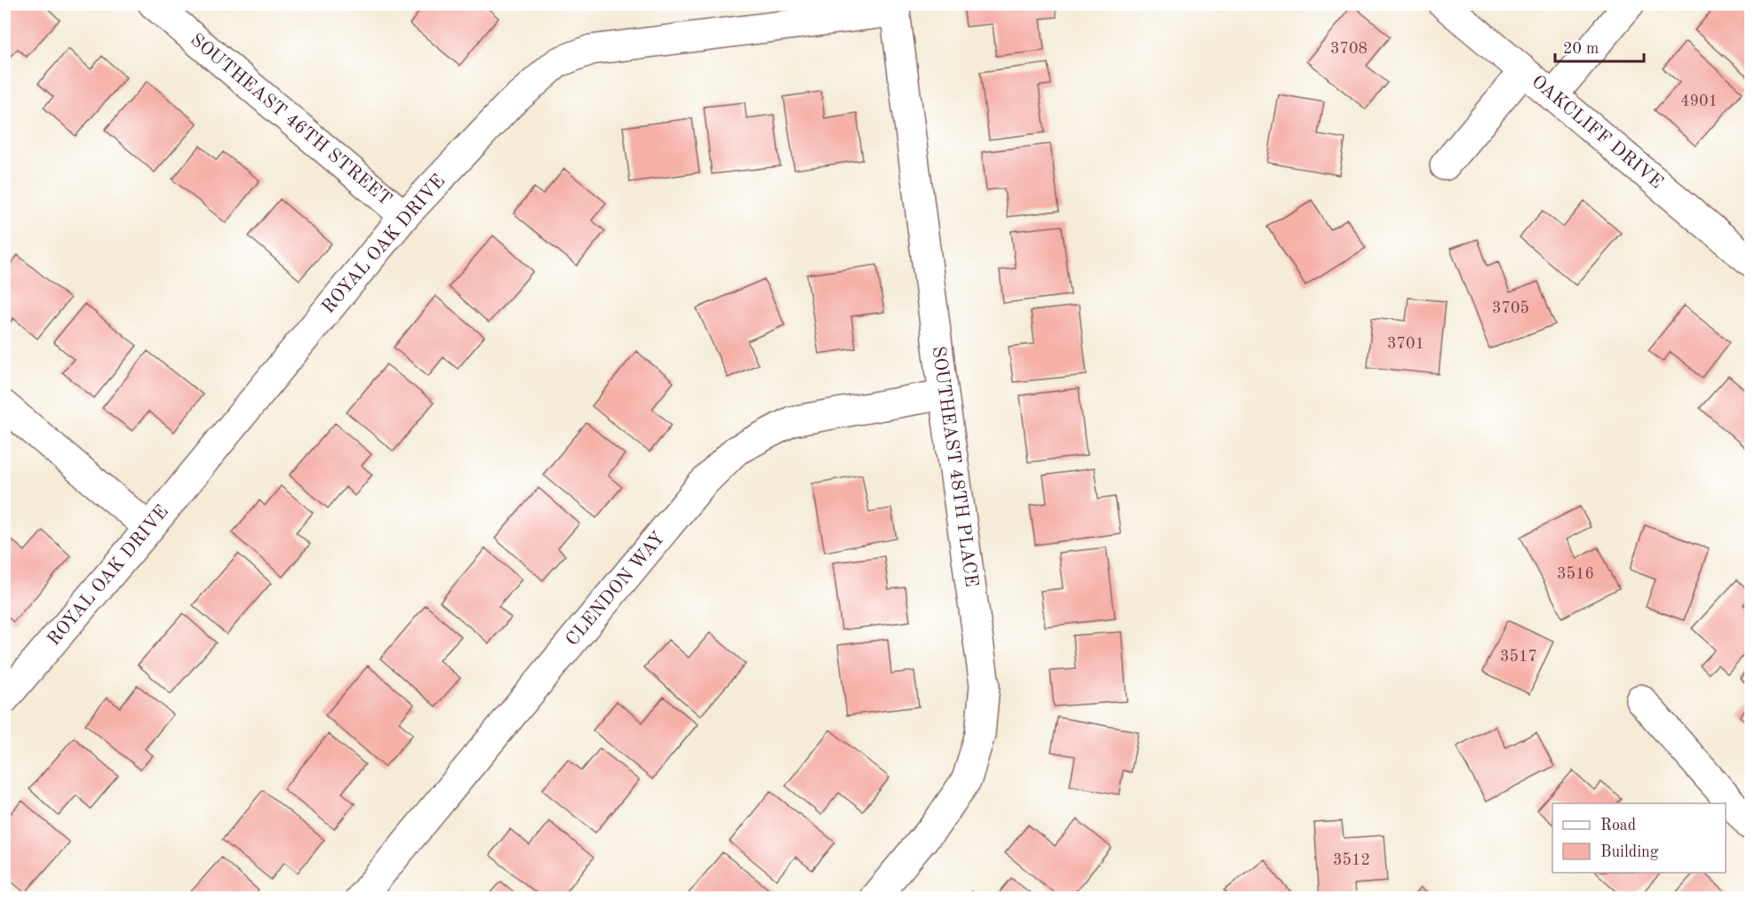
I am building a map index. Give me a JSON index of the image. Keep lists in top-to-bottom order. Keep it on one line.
{"streets":{"street":["SOUTHEAST 46TH STREET","OAKCLIFF DRIVE","ROYAL OAK DRIVE","SOUTHEAST 48TH PLACE","CLENDON WAY"]},"crossings":[["SOUTHEAST 46TH STREET","ROYAL OAK DRIVE"],["ROYAL OAK DRIVE","SOUTHEAST 48TH PLACE"],["SOUTHEAST 48TH PLACE","CLENDON WAY"]],"house_numbers":["3708","4901","3705","3701","3516","3517","3512"],"legend":["Road","Building"],"scale_bar":"20 m"}
